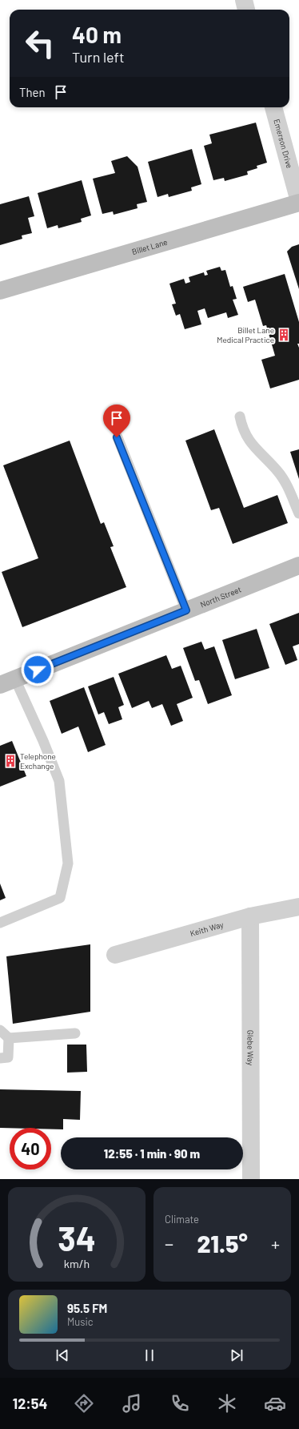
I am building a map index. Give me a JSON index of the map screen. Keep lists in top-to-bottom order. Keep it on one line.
{"streets":{"street":["Emerson Drive","Billet Lane","North Street","Keith Way","Glebe Way"]},"crossings":[["Emerson Drive","Billet Lane"],["Keith Way","Glebe Way"]],"places":{"building":["Billet Lane Medical Practice","Telephone Exchange"]},"page":{"turn":["40 m","Turn left"],"then":"Then","limit":"40","trip":"12:55 · 1 min · 90 m","tile":"Climate","heat":["−","21.5°","+"],"song":["95.5 FM","Music"],"tabs":"12:54","gauge":["34","km/h"]}}
